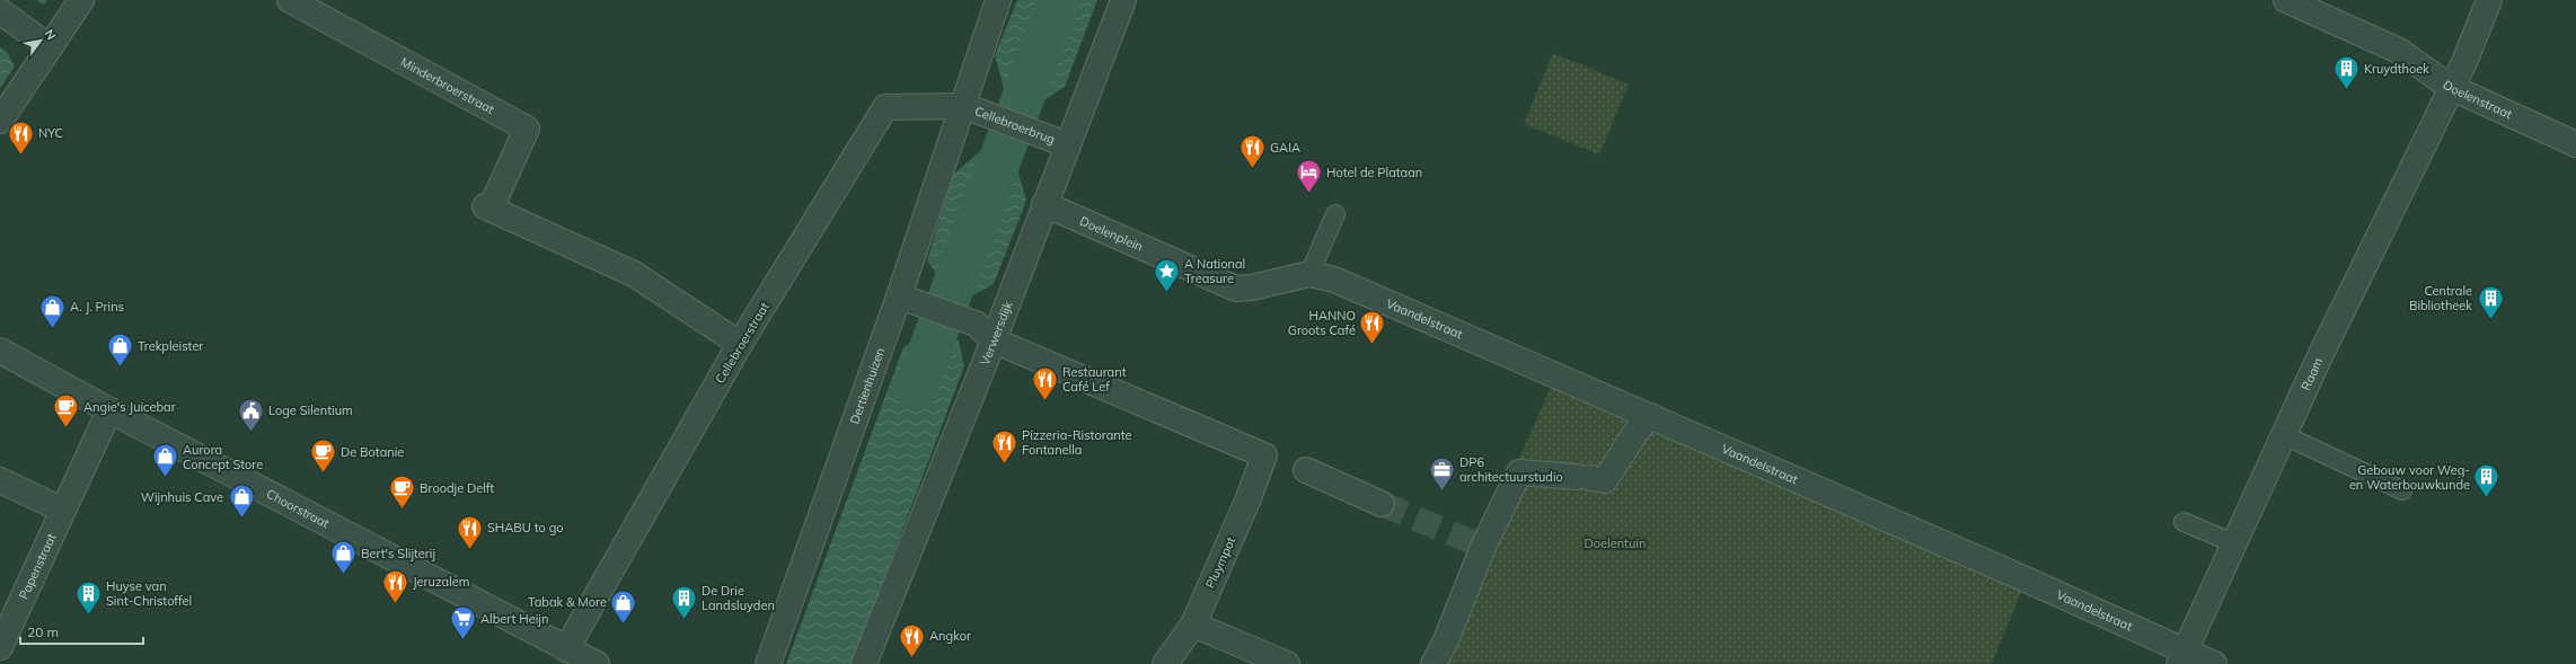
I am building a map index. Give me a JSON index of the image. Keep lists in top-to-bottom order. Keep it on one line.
{"streets":{"street":["Minderbroerstraat","Doelenstraat","Cellebroerbrug","Doelenplein","Vaandelstraat","Verwersdijk","Cellebroerstraat","Raam","Dertienhuizen","Choorstraat","Pluympot","Papenstraat"]},"crossings":[["Minderbroerstraat","Cellebroerstraat"],["Doelenstraat","Raam"],["Cellebroerbrug","Verwersdijk"],["Cellebroerbrug","Cellebroerstraat"],["Cellebroerbrug","Dertienhuizen"],["Doelenplein","Vaandelstraat"],["Doelenplein","Verwersdijk"],["Vaandelstraat","Raam"],["Verwersdijk","Pluympot"],["Cellebroerstraat","Dertienhuizen"],["Cellebroerstraat","Choorstraat"],["Choorstraat","Papenstraat"]],"parks":["Doelentuin"],"places":{"building":["Kruydthoek","Centrale Bibliotheek","Gebouw voor Weg- en Waterbouwkunde","Huyse van Sint-Christoffel","De Drie Landsluyden"],"restaurant":["NYC","GAIA","HANNO Groots Café","Restaurant Café Lef","Pizzeria-Ristorante Fontanella","SHABU to go","Jeruzalem","Angkor"],"hotel":["Hotel de Plataan"],"place":["A National Treasure"],"shop":["A. J. Prins","Trekpleister","Aurora Concept Store","Wijnhuis Cave","Bert's Slijterij","Tabak & More"],"cafe":["Angie's Juicebar","De Botanie","Broodje Delft"],"public building":["Loge Silentium"],"office":["DP6 architectuurstudio"],"supermarket":["Albert Heijn"]},"scale_bar":"20 m","north":"top right"}
